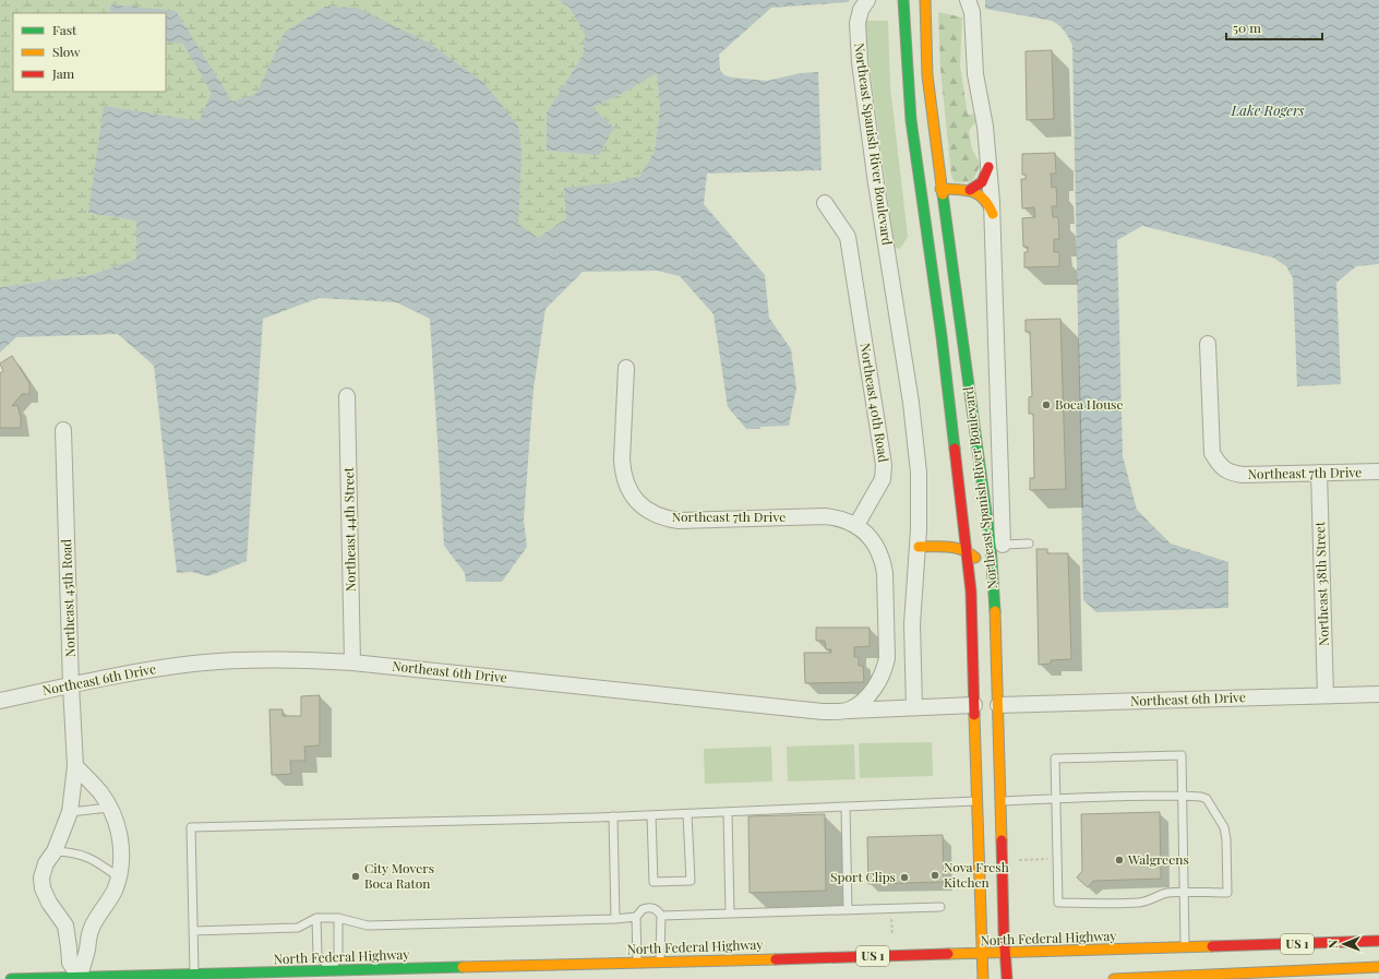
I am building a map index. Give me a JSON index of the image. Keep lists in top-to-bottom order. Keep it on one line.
{"streets":{"main road":["Northeast Spanish River Boulevard","North Federal Highway","US 1"],"street":["Northeast 40th Road","Northeast 7th Drive","Northeast 44th Street","Northeast 38th Street","Northeast 45th Road","Northeast 6th Drive"]},"crossings":[["Northeast Spanish River Boulevard","Northeast 6th Drive"],["Northeast Spanish River Boulevard","North Federal Highway"],["Northeast 40th Road","Northeast 7th Drive"],["Northeast 7th Drive","Northeast 38th Street"],["Northeast 44th Street","Northeast 6th Drive"],["Northeast 38th Street","Northeast 6th Drive"],["Northeast 45th Road","Northeast 6th Drive"],["Northeast 45th Road","North Federal Highway"]],"water":["Lake Rogers"],"places":["Boca House","Walgreens","Nova Fresh Kitchen","City Movers Boca Raton","Sport Clips"],"legend":["Fast","Slow","Jam"],"scale_bar":"50 m","north":"left"}
